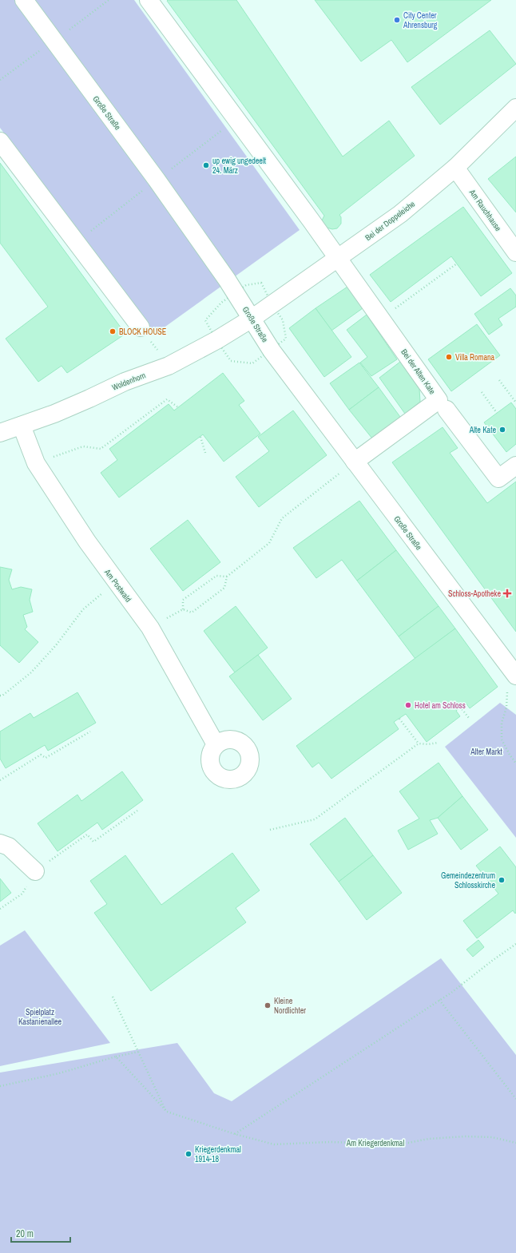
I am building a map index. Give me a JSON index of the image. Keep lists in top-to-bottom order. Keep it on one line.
{"streets":{"street":["Große Straße","Am Rauchhause","Bei der Doppeleiche","Bei der Alten Kate","Woldenhorn","Am Postwald"],"path":["Am Kriegerdenkmal"]},"crossings":[["Große Straße","Bei der Doppeleiche"],["Große Straße","Bei der Alten Kate"],["Große Straße","Woldenhorn"],["Am Rauchhause","Bei der Doppeleiche"],["Bei der Doppeleiche","Bei der Alten Kate"],["Bei der Doppeleiche","Woldenhorn"],["Woldenhorn","Am Postwald"]],"parks":["Alter Markt","Spielplatz Kastanienallee"],"places":{"other":["City Center Ahrensburg","up ewig ungedeelt 24. März","BLOCK HOUSE","Villa Romana","Alte Kate","Hotel am Schloss","Gemeindezentrum Schlosskirche","Kleine Nordlichter","Kriegerdenkmal 1914-18"],"health":["Schloss-Apotheke"]},"scale_bar":"20 m"}
